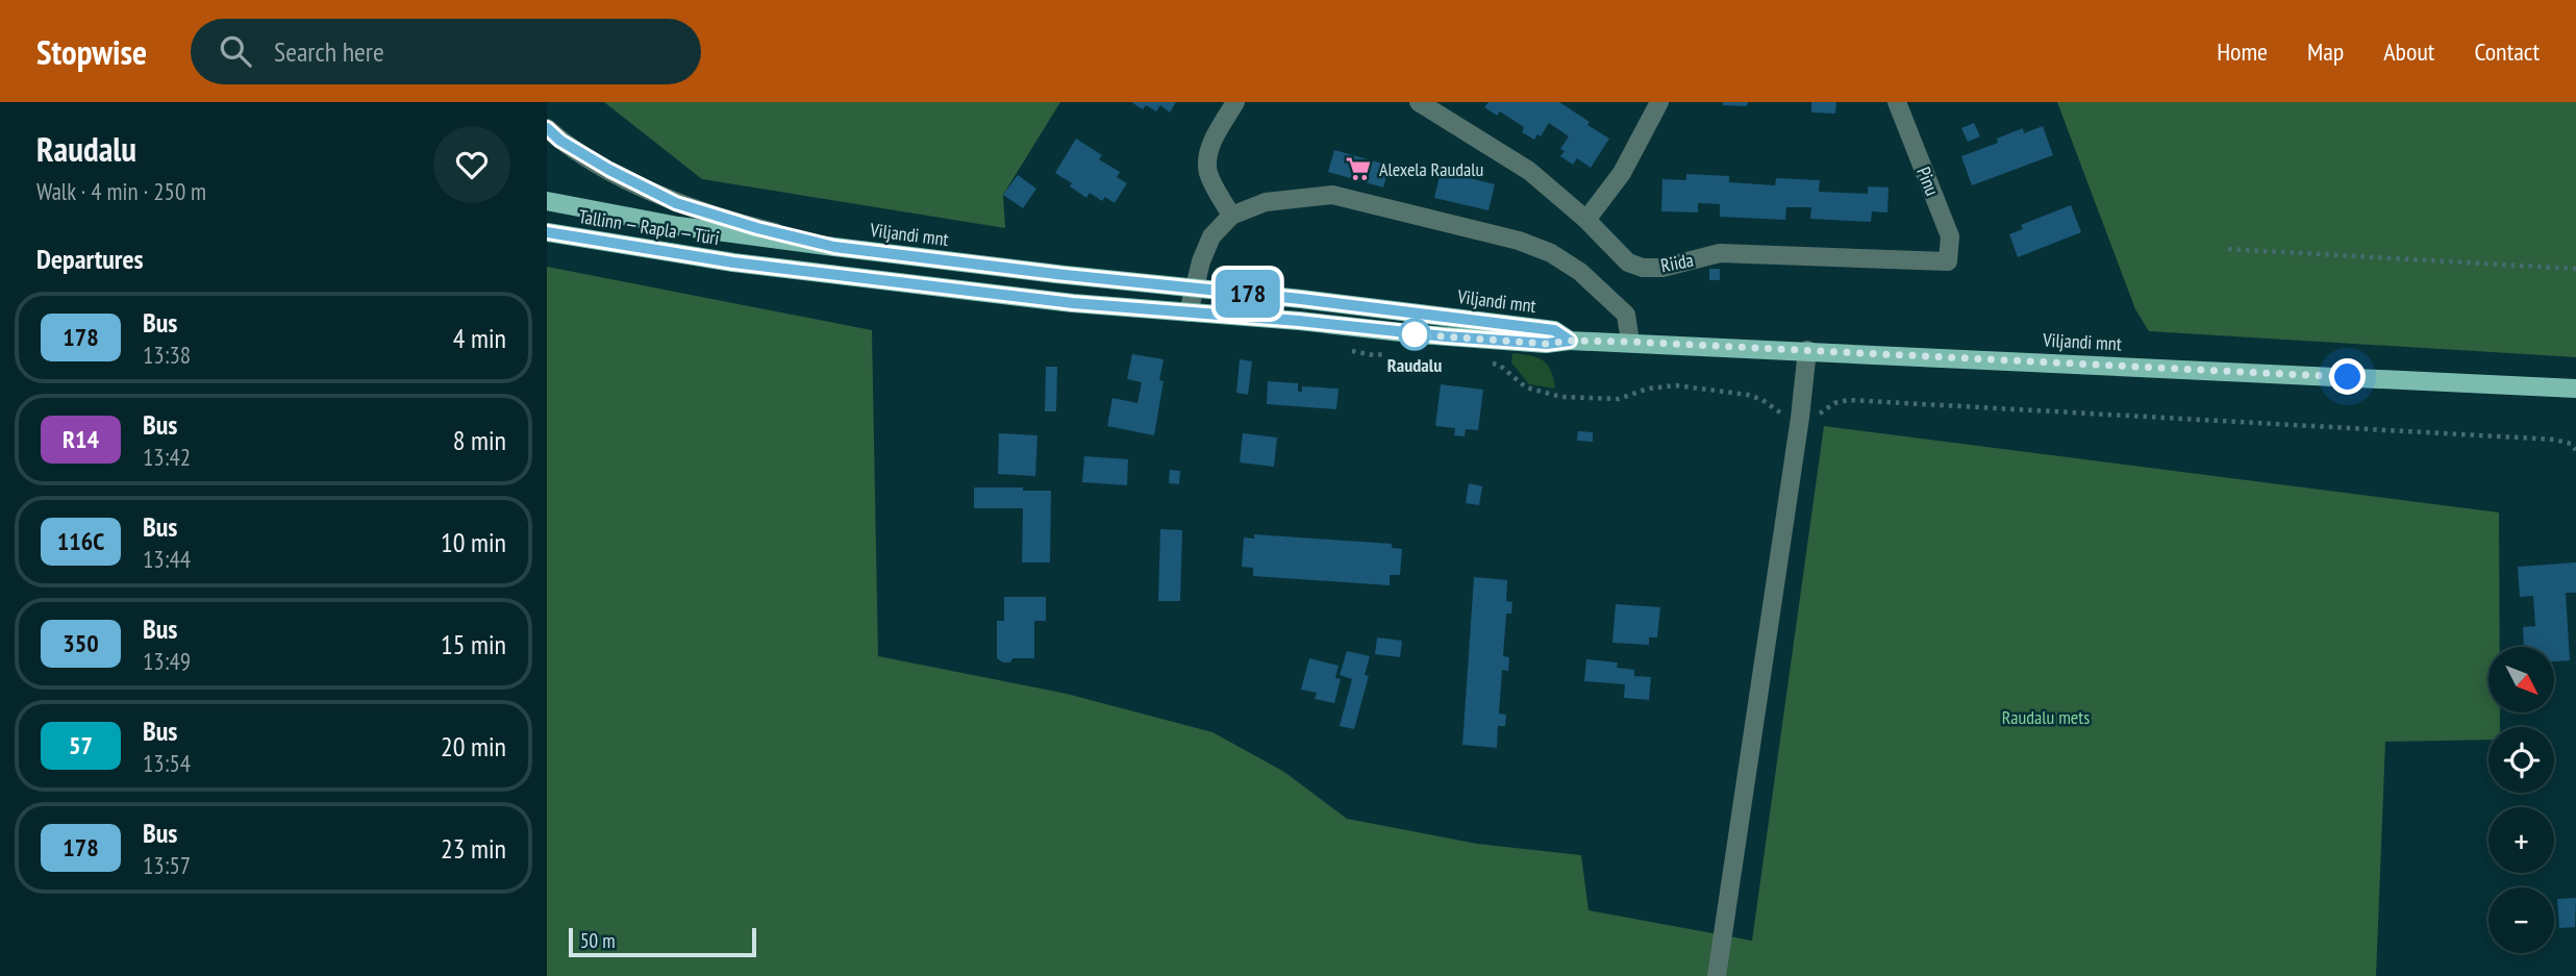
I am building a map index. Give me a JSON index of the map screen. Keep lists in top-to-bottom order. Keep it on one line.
{"streets":{"main road":["Tallinn — Rapla — Türi","Viljandi mnt"],"street":["Pinu","Riida"]},"crossings":[["Pinu","Riida"],["Tallinn — Rapla — Türi","Viljandi mnt"]],"parks":["Raudalu mets"],"places":{"supermarket":["Alexela Raudalu"],"other":["Raudalu"]},"lines":["bus line 178"],"scale_bar":"50 m","north":"bottom right","page":{"header":"Stopwise","search":"Search here","nav":["Home","Map","About","Contact"],"heading":[["Raudalu","Walk · 4 min · 250 m"],"Departures"],"on_map":"178","list":[{"mark":"178","name":"Bus","note":"13:38","value":"4 min"},{"mark":"R14","name":"Bus","note":"13:42","value":"8 min"},{"mark":"116C","name":"Bus","note":"13:44","value":"10 min"},{"mark":"350","name":"Bus","note":"13:49","value":"15 min"},{"mark":"57","name":"Bus","note":"13:54","value":"20 min"},{"mark":"178","name":"Bus","note":"13:57","value":"23 min"}],"map_buttons":["+","−"],"scale":"50 m"}}
